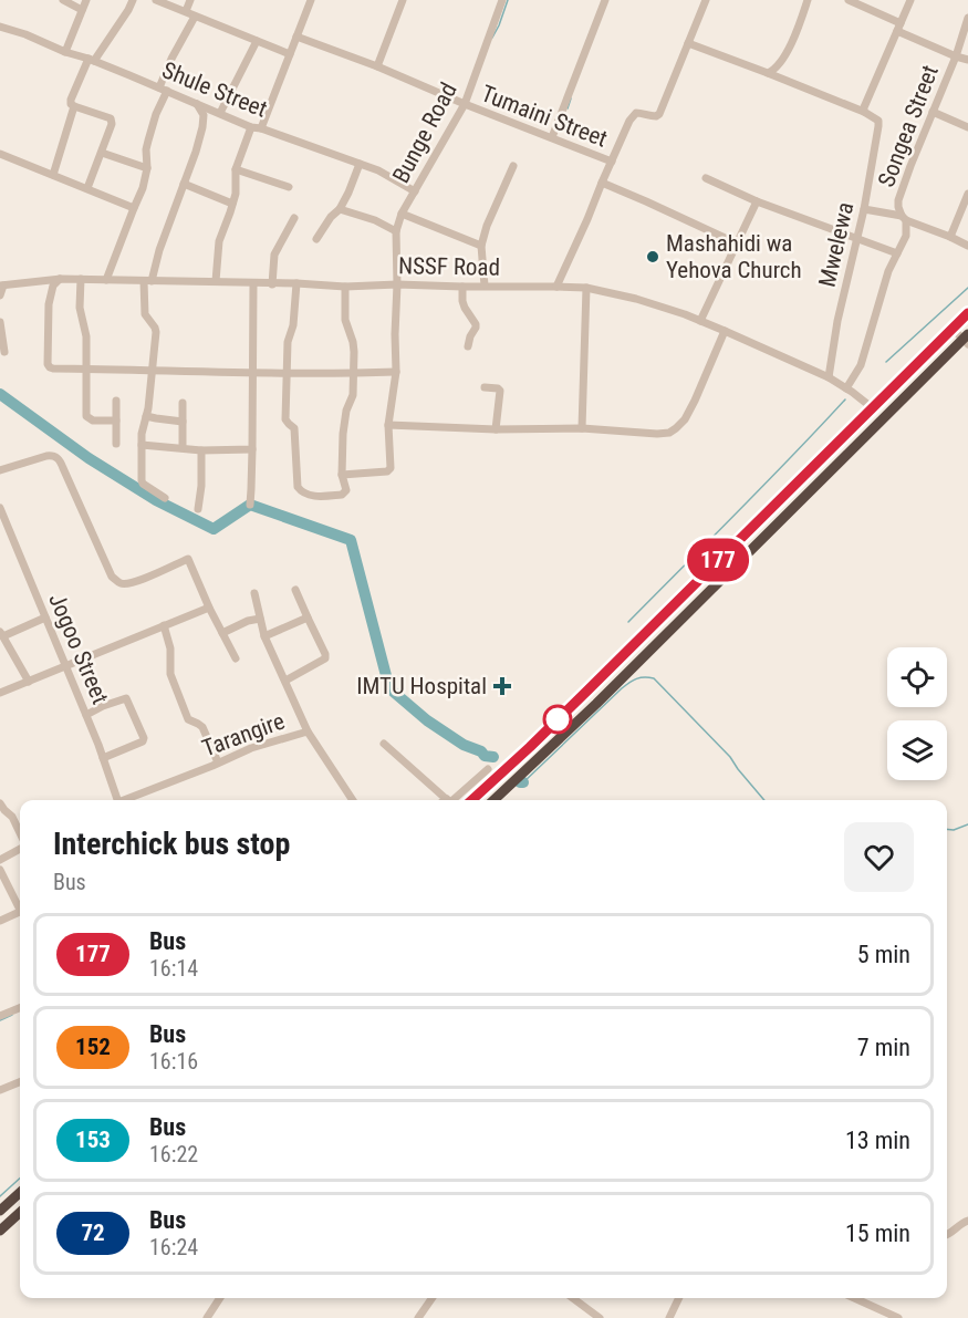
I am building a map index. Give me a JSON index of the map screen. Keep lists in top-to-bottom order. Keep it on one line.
{"streets":{"street":["Shule Street","Tumaini Street","Songea Street","Bunge Road","Mwelewa","NSSF Road","Jogoo Street","Tarangire"]},"crossings":[["Shule Street","Bunge Road"],["Tumaini Street","Bunge Road"],["Tumaini Street","NSSF Road"],["Bunge Road","NSSF Road"],["Mwelewa","NSSF Road"]],"places":{"other":["Mashahidi wa Yehova Church"],"health":["IMTU Hospital"]},"lines":["bus line 177"],"page":{"on_map":"177","heading":["Interchick bus stop","Bus"],"list":[{"mark":"177","name":"Bus","note":"16:14","value":"5 min"},{"mark":"152","name":"Bus","note":"16:16","value":"7 min"},{"mark":"153","name":"Bus","note":"16:22","value":"13 min"},{"mark":"72","name":"Bus","note":"16:24","value":"15 min"}]}}
